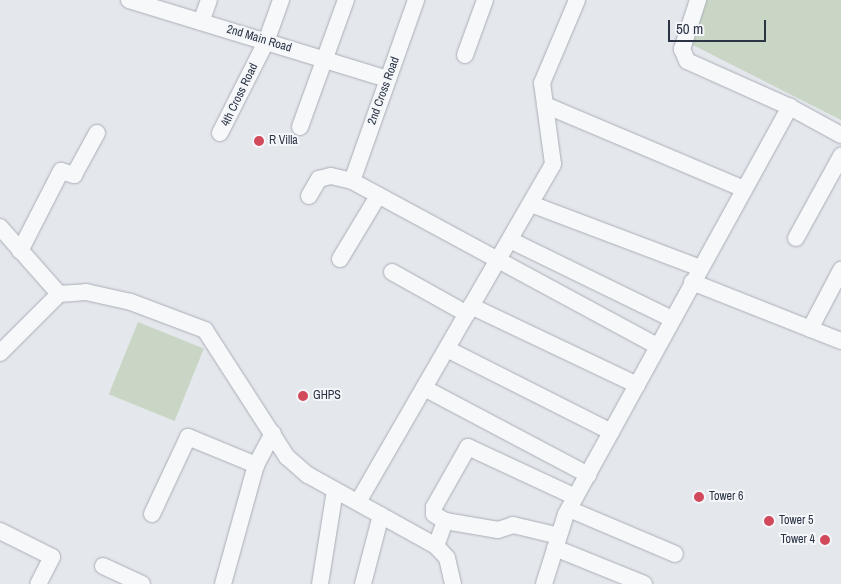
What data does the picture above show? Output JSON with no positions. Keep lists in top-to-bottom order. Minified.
{"streets":{"street":["2nd Main Road","2nd Cross Road","4th Cross Road"]},"crossings":[["2nd Main Road","2nd Cross Road"],["2nd Main Road","4th Cross Road"]],"places":["R Villa","GHPS","Tower 6","Tower 5","Tower 4"],"scale_bar":"50 m"}
